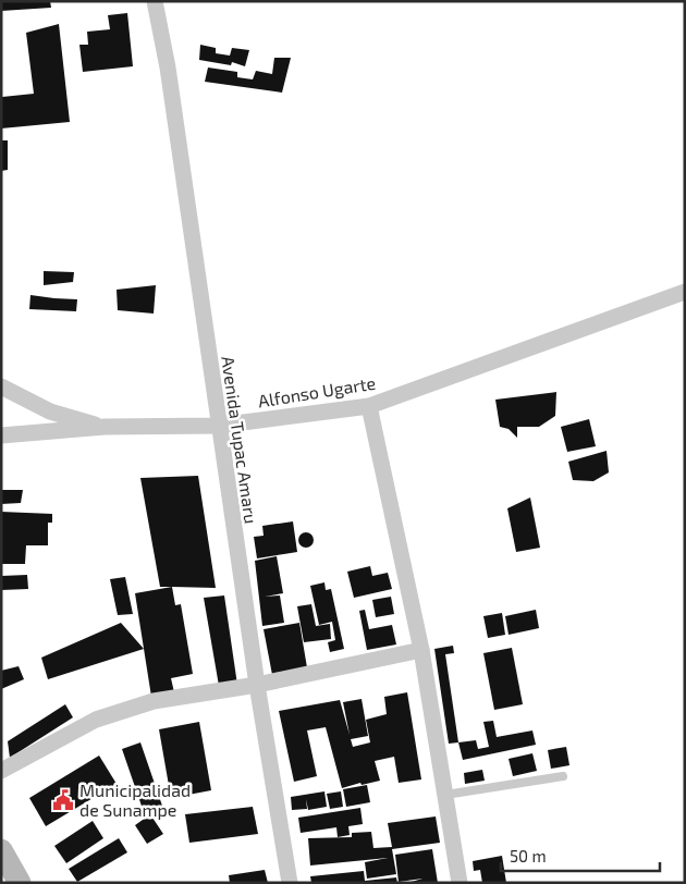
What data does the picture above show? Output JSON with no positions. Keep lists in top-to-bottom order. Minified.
{"streets":{"street":["Alfonso Ugarte","Avenida Tupac Amaru"]},"crossings":[["Alfonso Ugarte","Avenida Tupac Amaru"]],"places":{"public building":["Municipalidad de Sunampe"]},"scale_bar":"50 m"}
